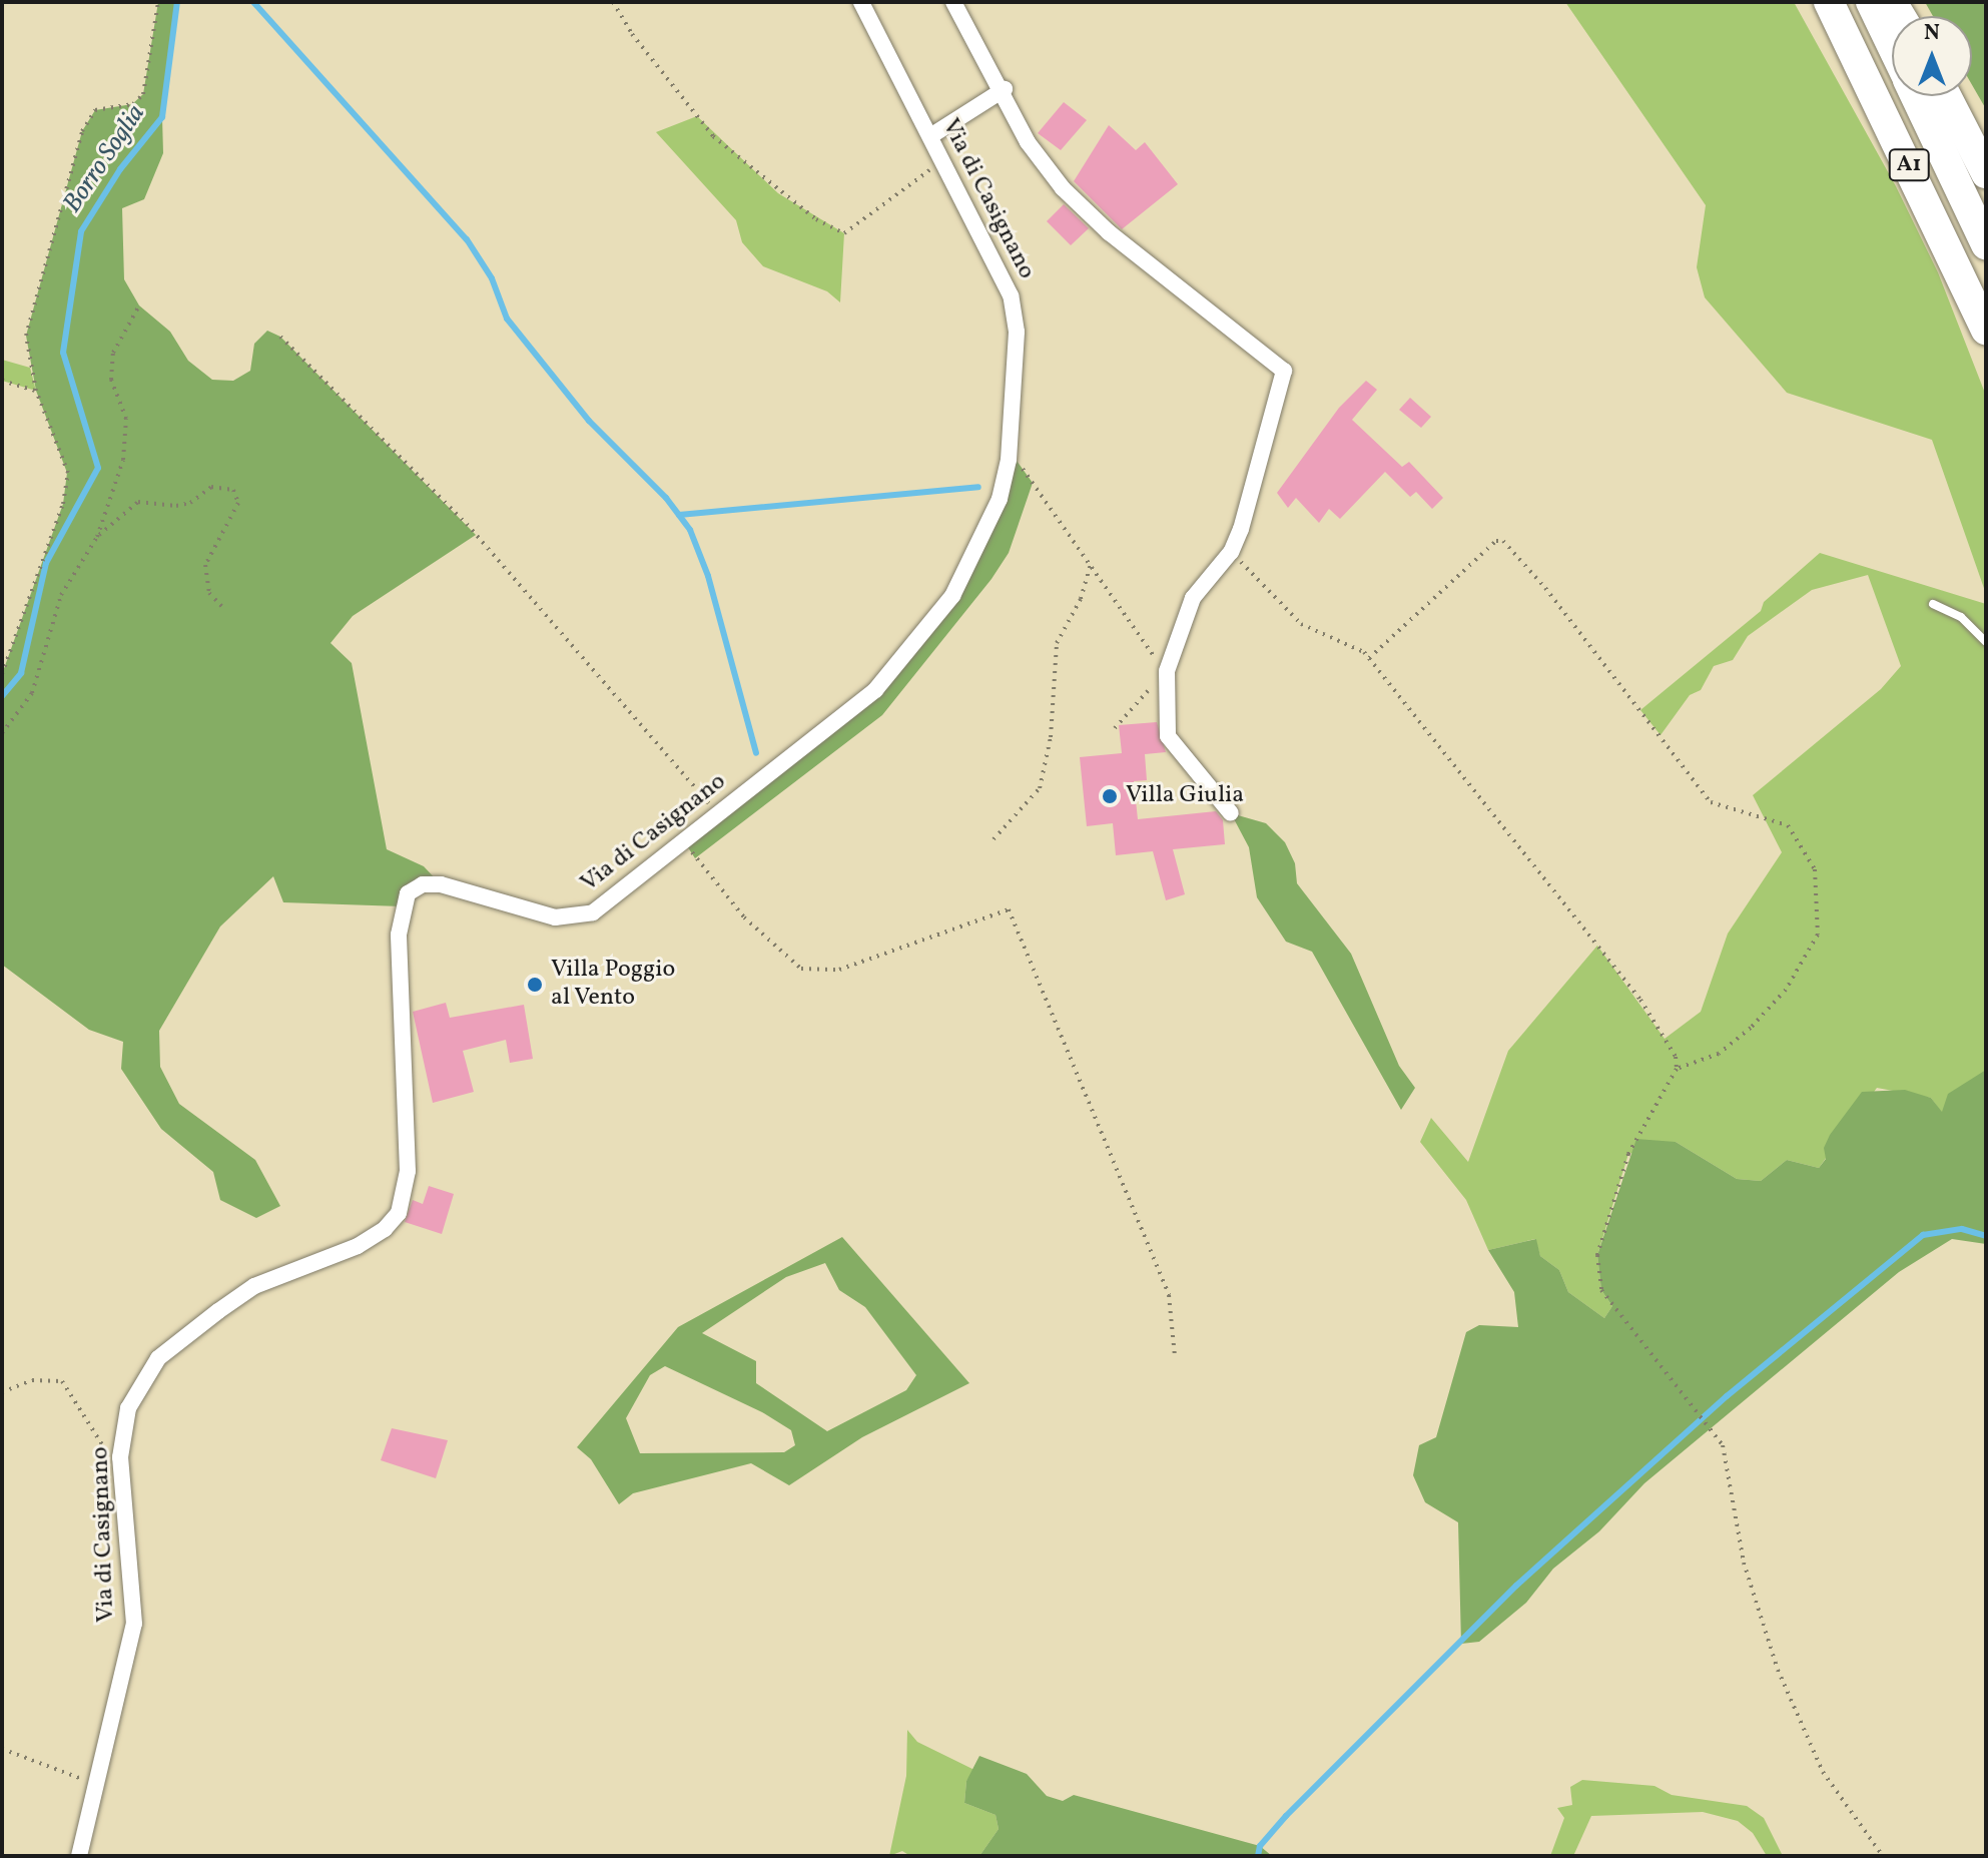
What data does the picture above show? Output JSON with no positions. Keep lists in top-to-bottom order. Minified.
{"streets":{"highway":["A1"],"street":["Via di Casignano"]},"water":["Borro Soglia"],"places":["Villa Giulia","Villa Poggio al Vento"],"north":"top"}
